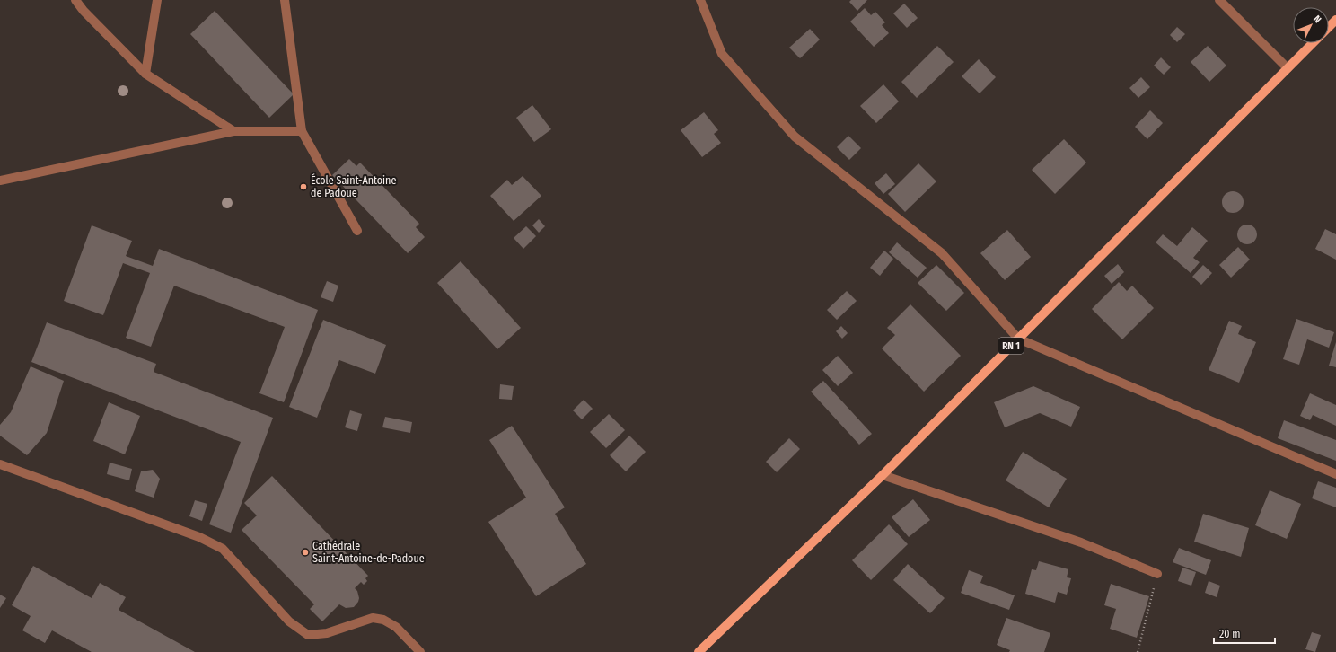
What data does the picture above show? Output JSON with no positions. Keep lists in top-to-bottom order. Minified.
{"streets":{"main road":["RN 1"]},"places":["École Saint-Antoine de Padoue","Cathédrale Saint-Antoine-de-Padoue"],"scale_bar":"20 m","north":"top right"}
